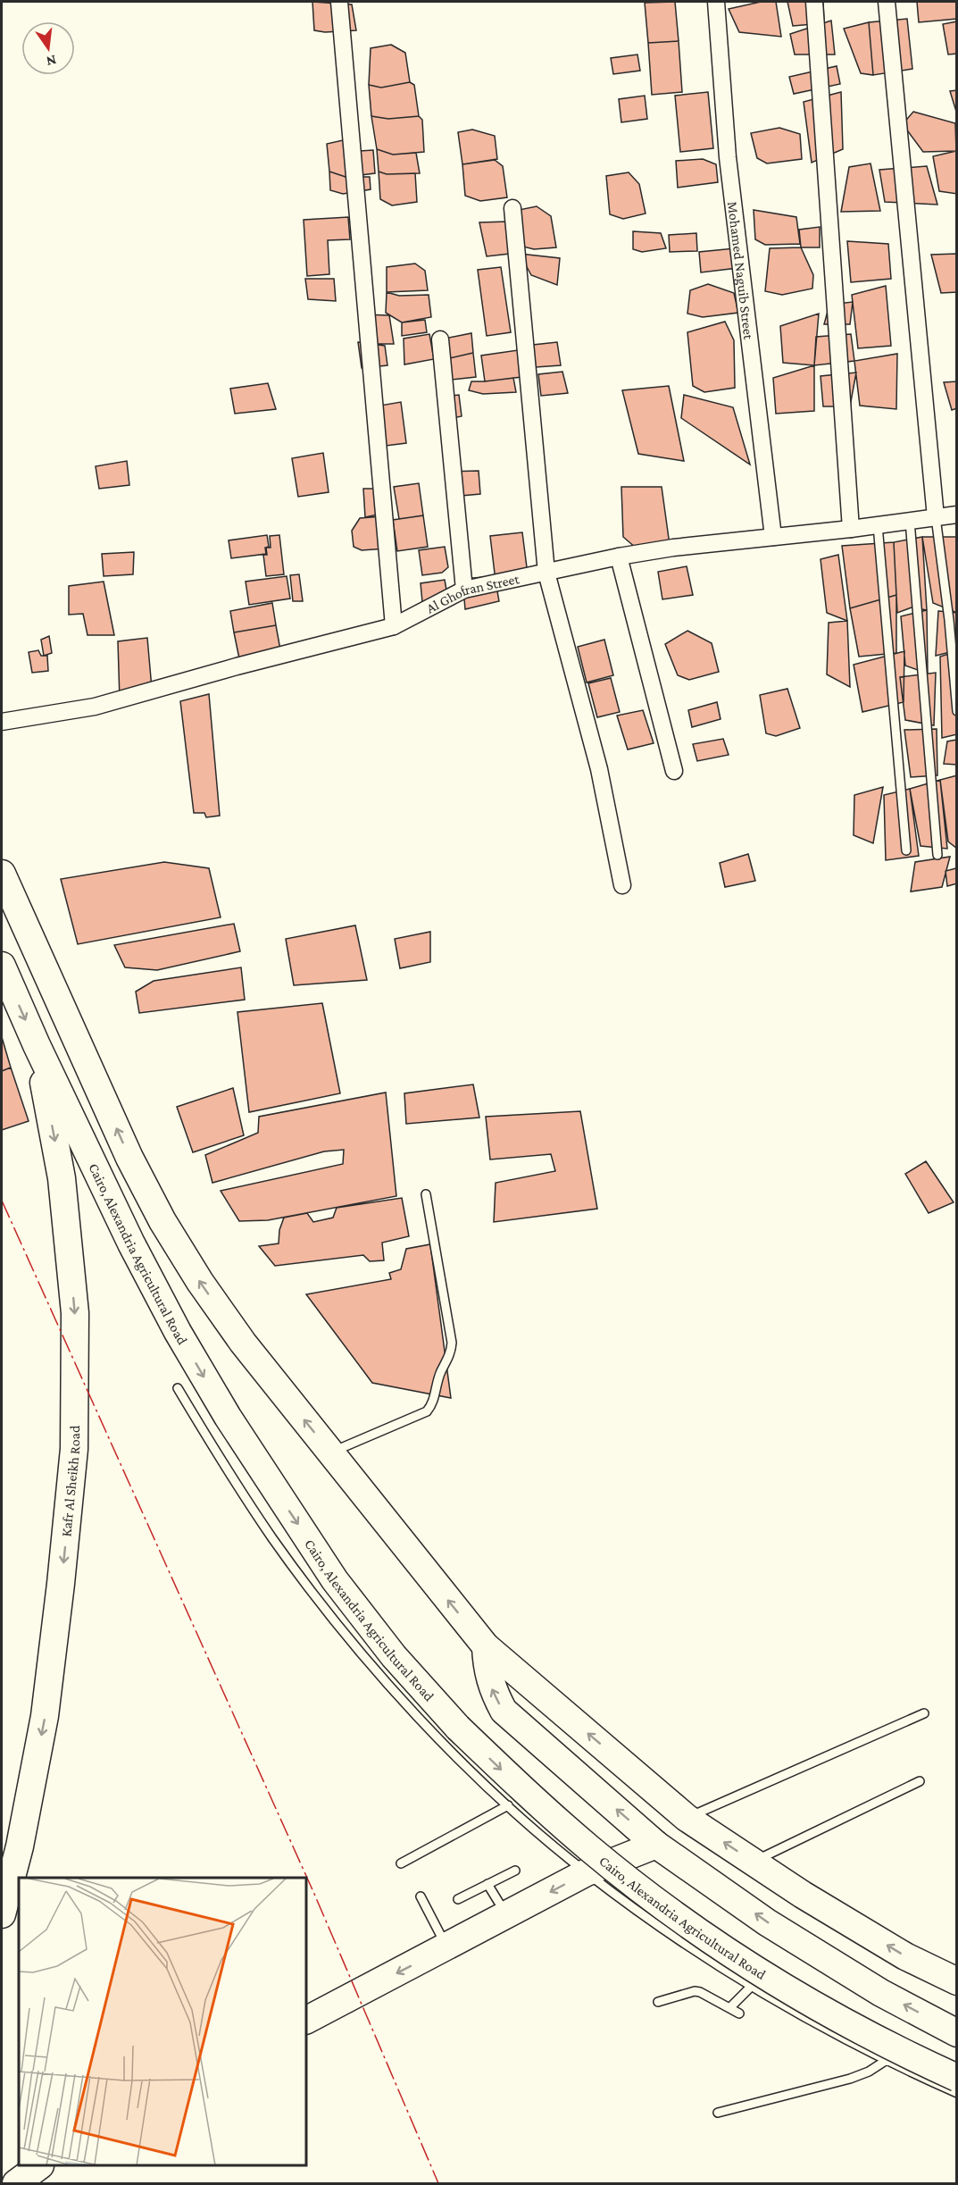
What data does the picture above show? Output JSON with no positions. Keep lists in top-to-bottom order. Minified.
{"streets":{"highway":["Cairo, Alexandria Agricultural Road","Kafr Al Sheikh Road"],"street":["Mohamed Naguib Street","Al Ghofran Street"]},"crossings":[["Mohamed Naguib Street","Al Ghofran Street"],["Cairo, Alexandria Agricultural Road","Kafr Al Sheikh Road"]],"one_way":["Kafr Al Sheikh Road"],"north":"bottom"}
